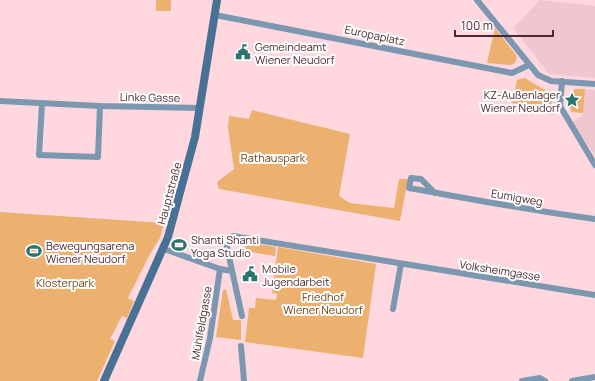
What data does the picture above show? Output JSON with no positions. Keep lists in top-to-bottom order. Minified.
{"streets":{"street":["Europaplatz","Linke Gasse","Hauptstraße","Eumigweg","Volksheimgasse","Mühlfeldgasse"]},"crossings":[["Europaplatz","Hauptstraße"],["Linke Gasse","Hauptstraße"]],"parks":["Rathauspark","Klosterpark","Friedhof Wiener Neudorf"],"places":{"public building":["Gemeindeamt Wiener Neudorf","Mobile Jugendarbeit"],"place":["KZ-Außenlager Wiener Neudorf"],"sports":["Shanti Shanti Yoga Studio","Bewegungsarena Wiener Neudorf"]},"scale_bar":"100 m"}
